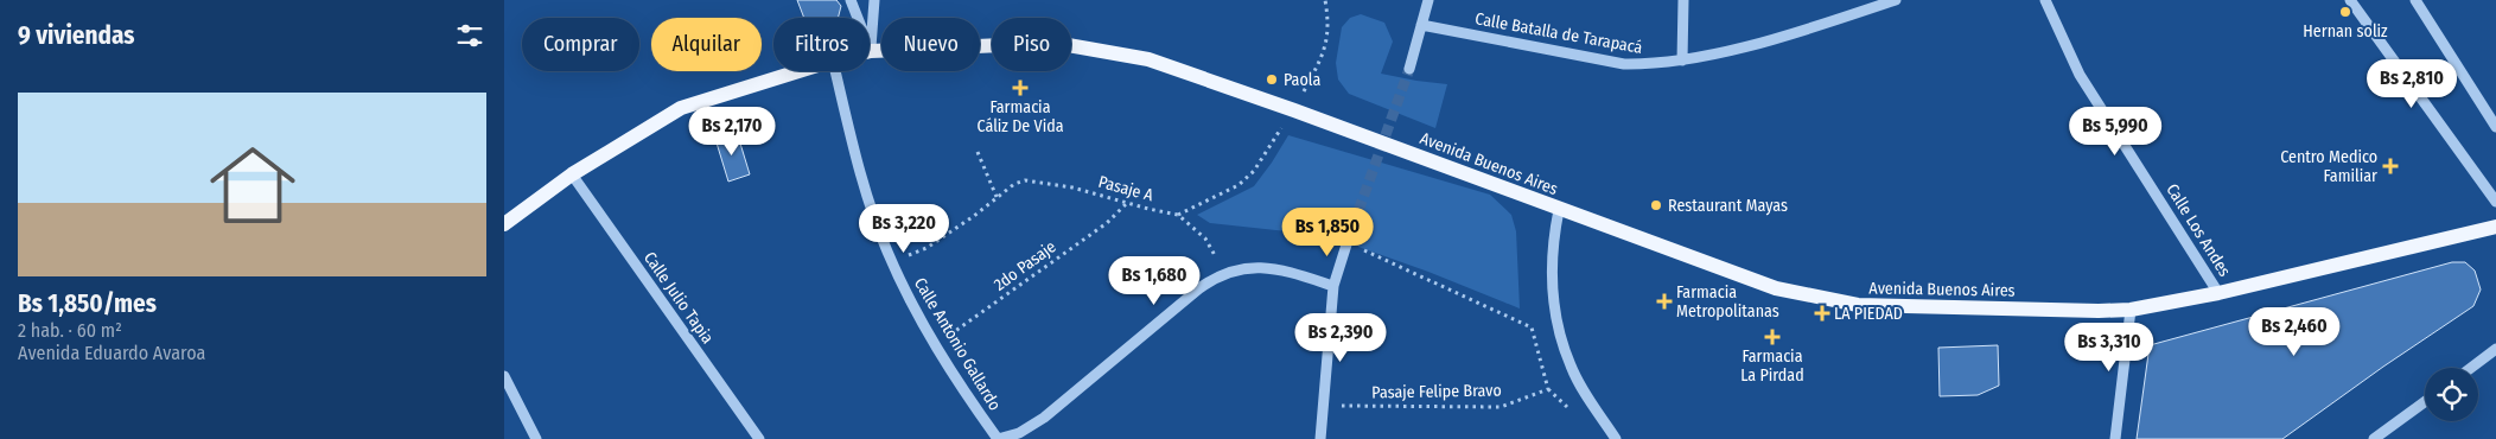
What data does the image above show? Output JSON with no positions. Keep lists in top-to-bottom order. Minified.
{"streets":{"main road":["Avenida Buenos Aires"],"street":["Calle Batalla de Tarapacá","Calle Los Andes","Calle Julio Tapia","Calle Antonio Gallardo"],"path":["Pasaje A","2do Pasaje","Pasaje Felipe Bravo"]},"crossings":[["Avenida Buenos Aires","Calle Los Andes"],["Avenida Buenos Aires","Calle Julio Tapia"],["Pasaje A","2do Pasaje"],["Pasaje A","Calle Antonio Gallardo"],["2do Pasaje","Calle Antonio Gallardo"]],"places":{"other":["Hernan soliz","Paola","Restaurant Mayas"],"health":["Farmacia Cáliz De Vida","Centro Medico Familiar","Farmacia Metropolitanas","LA PIEDAD","Farmacia La Pirdad"]},"page":{"heading":"9 viviendas","chip":["Comprar","Alquilar","Filtros","Nuevo","Piso"],"price":["Bs 2,810","Bs 2,170","Bs 5,990","Bs 3,220","Bs 1,850","Bs 1,680","Bs 2,460","Bs 2,390","Bs 3,310"],"list":[{"name":"Bs 1,850/mes","note":"2 hab. · 60 m² · Avenida Eduardo Avaroa"}]}}
